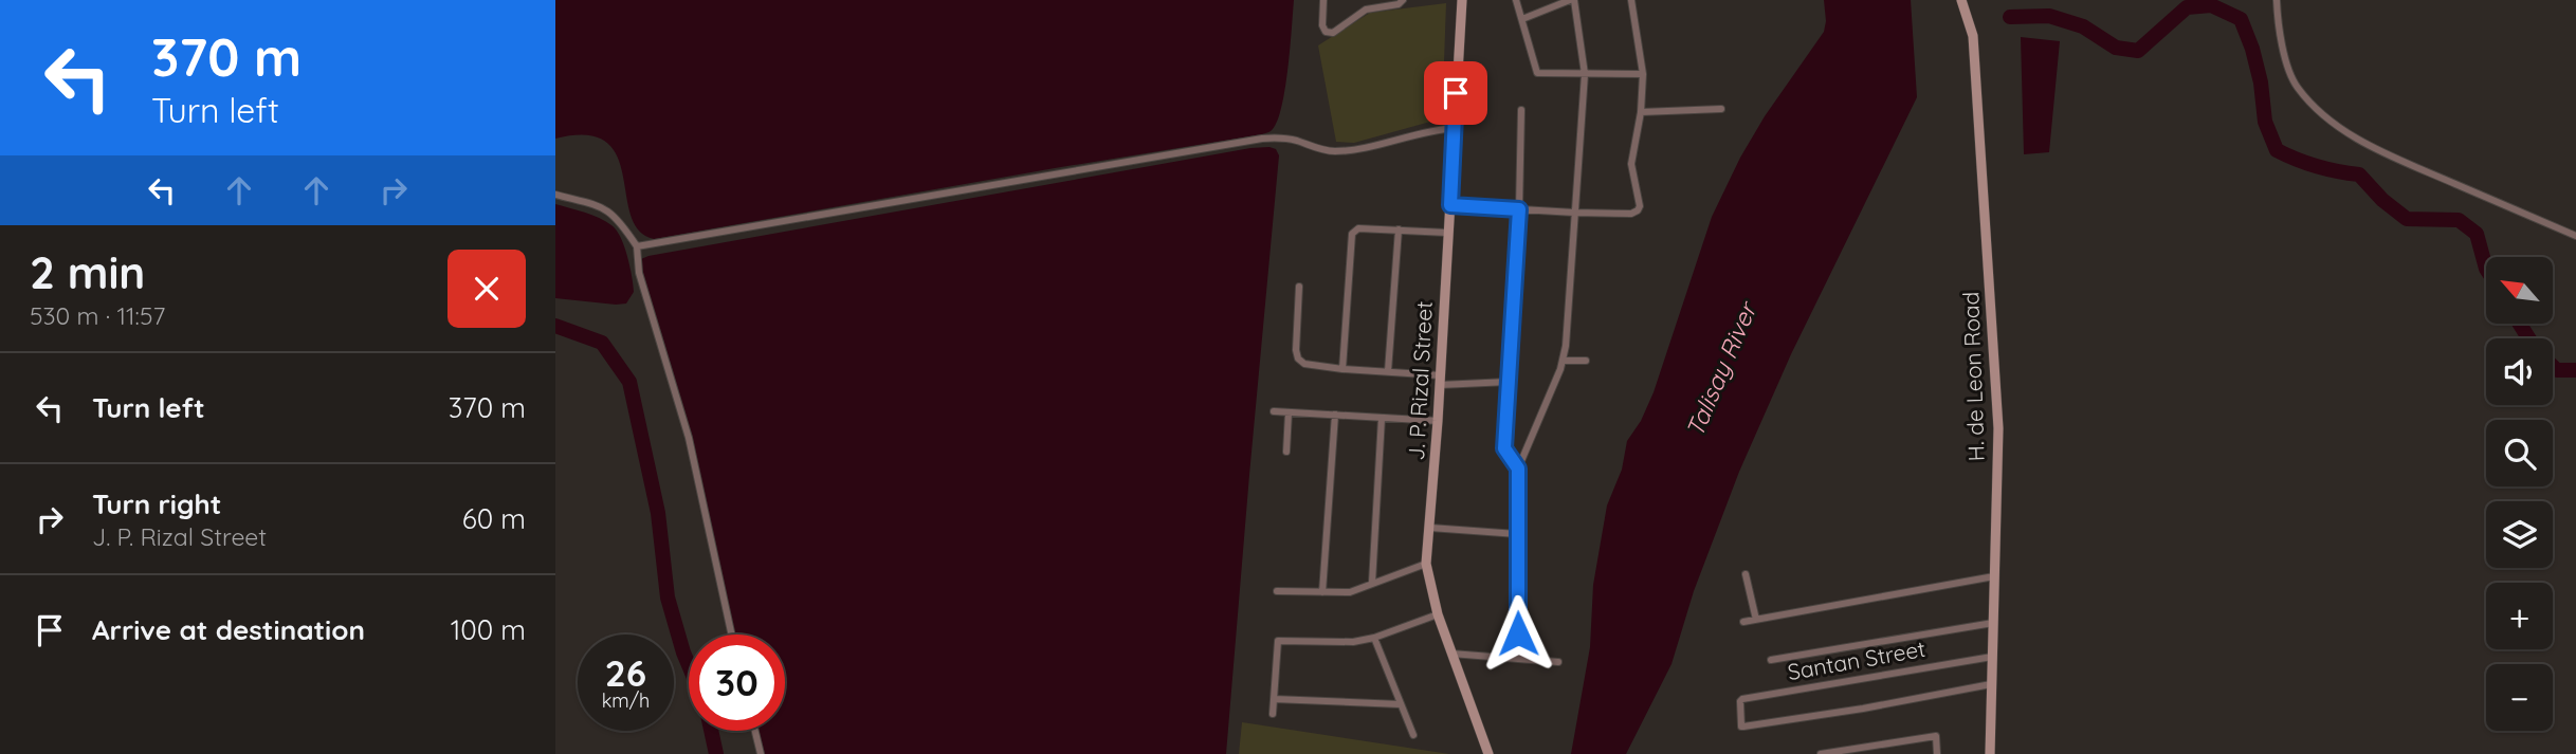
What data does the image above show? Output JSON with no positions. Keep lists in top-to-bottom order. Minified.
{"streets":{"street":["H. de Leon Road","J. P. Rizal Street","Santan Street"]},"crossings":[["H. de Leon Road","Santan Street"]],"water":["Talisay River"],"north":"top left","page":{"turn":["370 m","Turn left"],"heading":["2 min","530 m · 11:57"],"map_buttons":["+","−"],"list":[{"name":"Turn left","value":"370 m"},{"name":"Turn right","note":"J. P. Rizal Street","value":"60 m"},{"name":"Arrive at destination","value":"100 m"}],"speed":"26 km/h","limit":"30"}}
